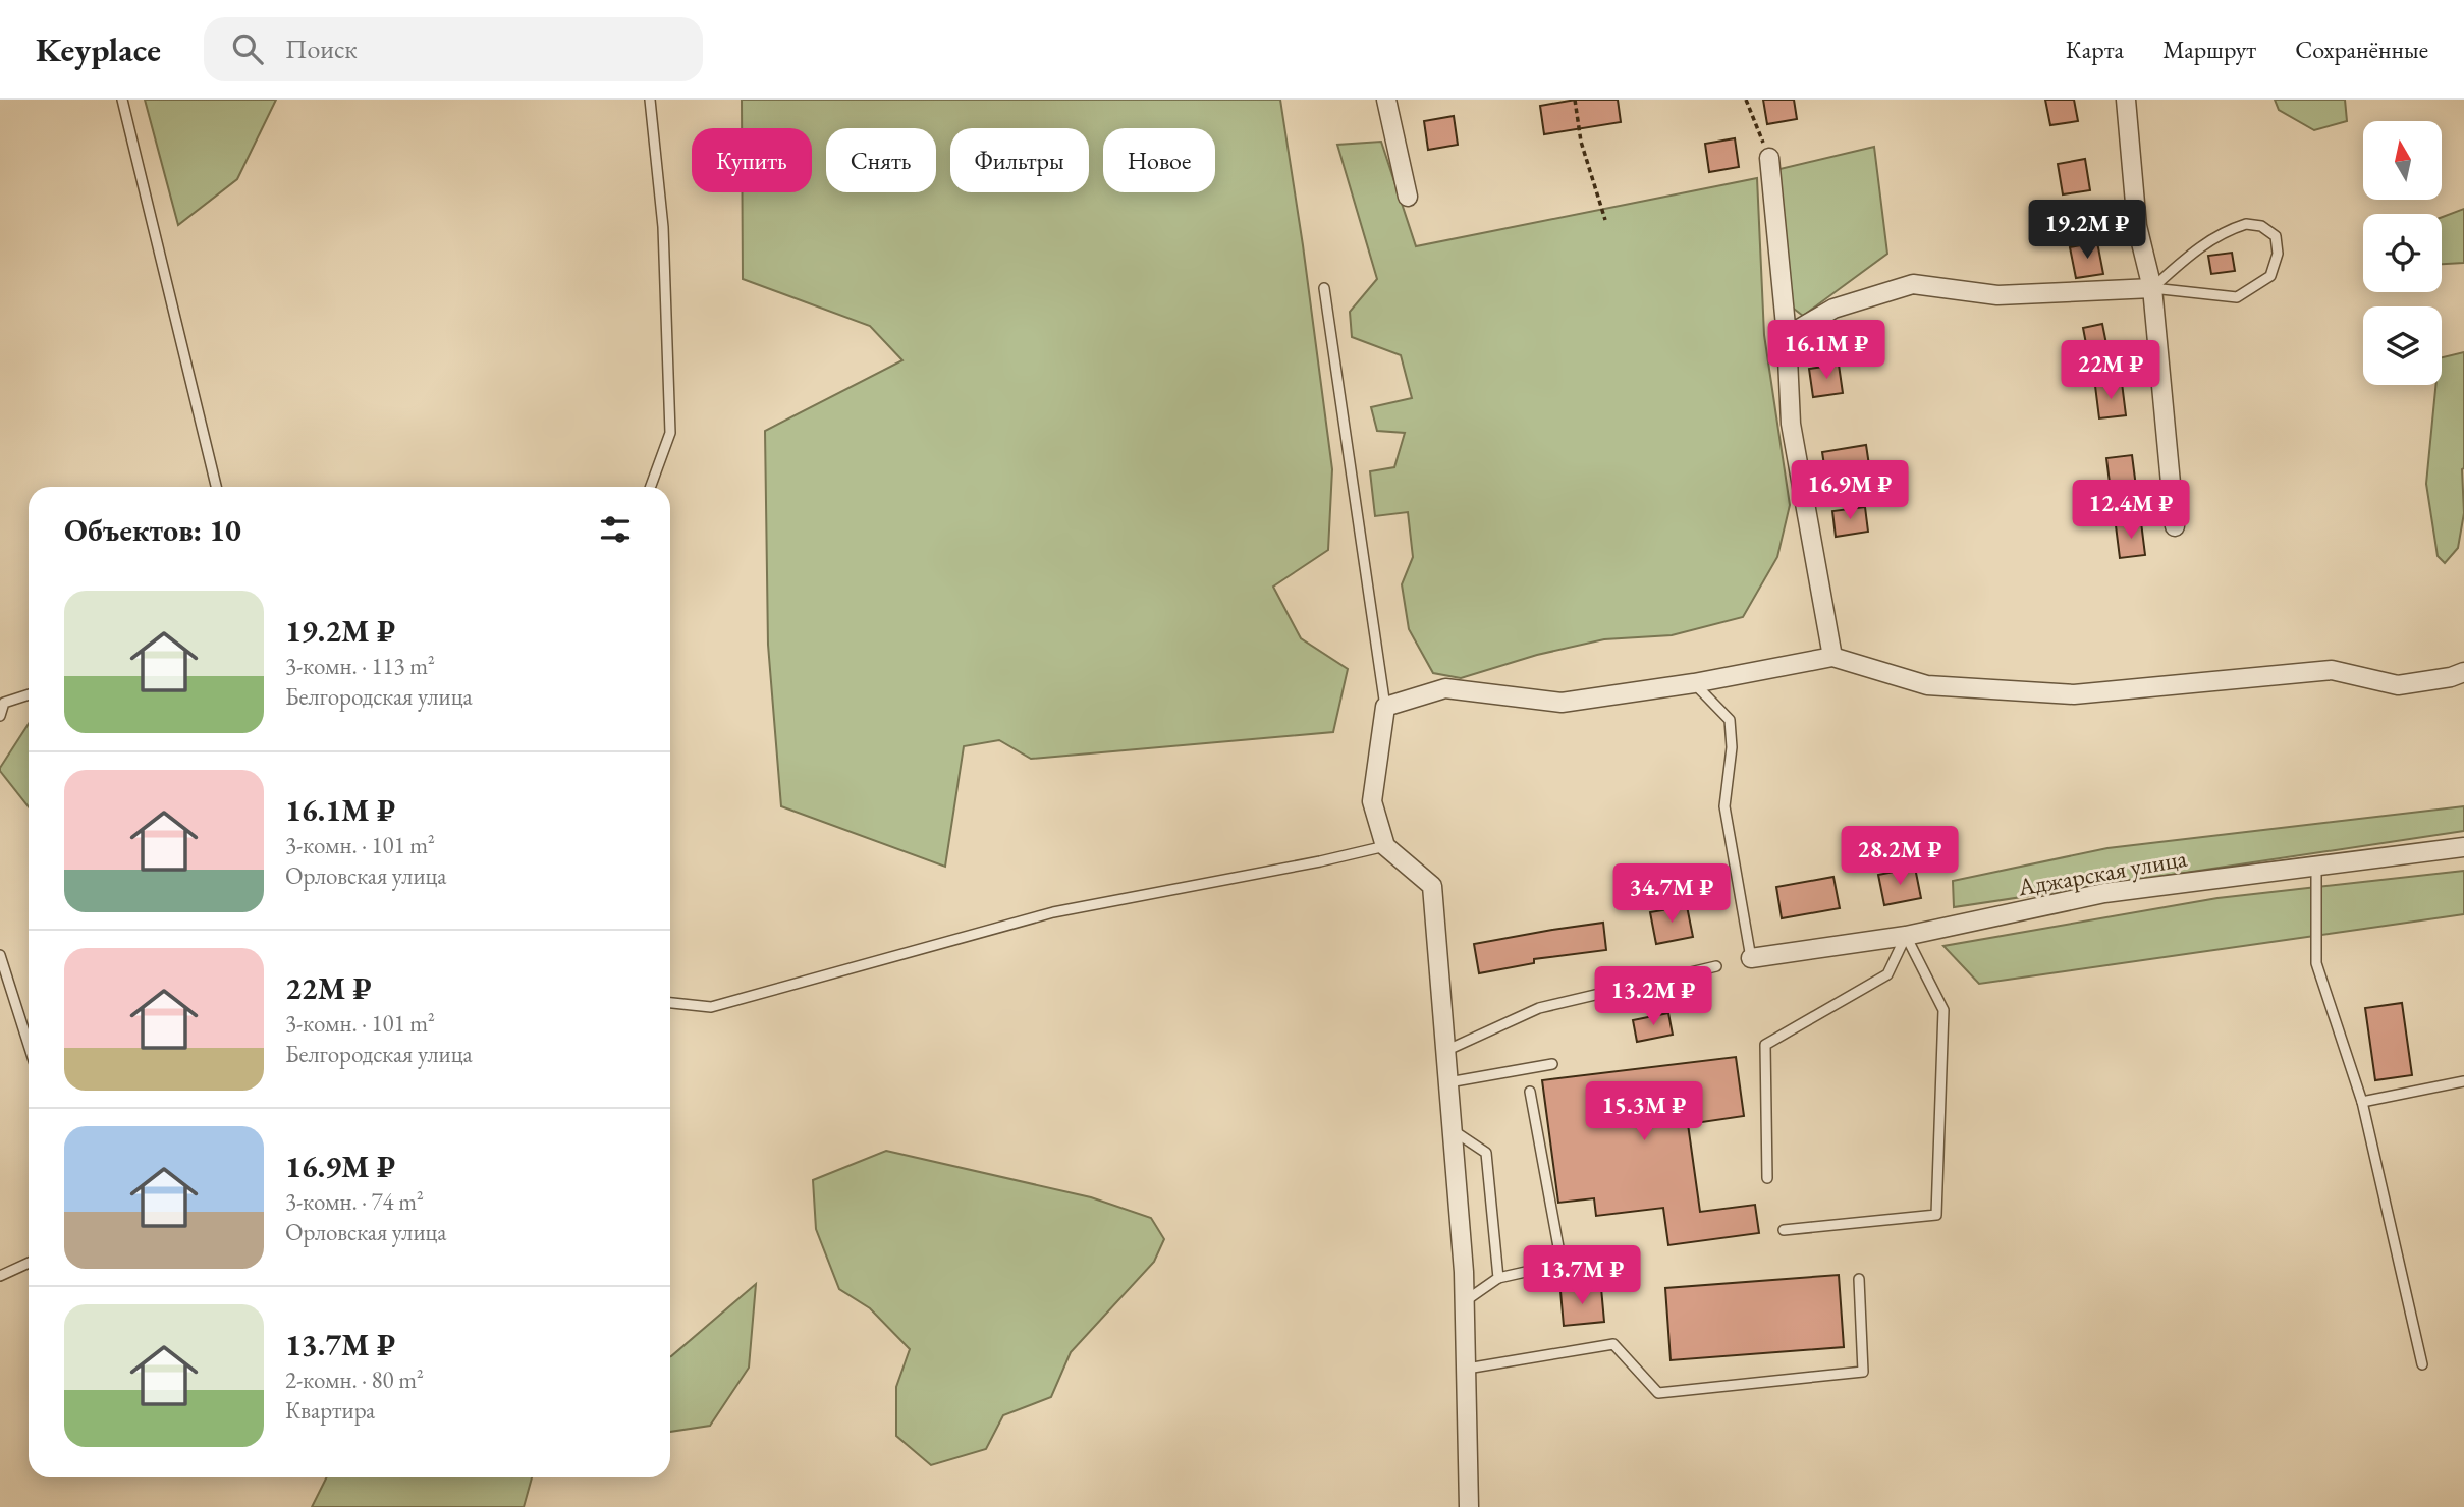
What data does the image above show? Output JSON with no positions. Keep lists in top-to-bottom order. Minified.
{"streets":{"street":["Аджарская улица"]},"north":"top","page":{"header":"Keyplace","search":"Поиск","nav":["Карта","Маршрут","Сохранённые"],"chip":["Купить","Снять","Фильтры","Новое"],"price":["19.2M ₽","16.1M ₽","22M ₽","16.9M ₽","12.4M ₽","28.2M ₽","34.7M ₽","13.2M ₽","15.3M ₽","13.7M ₽"],"heading":"Объектов: 10","list":[{"name":"19.2M ₽","note":"3-комн. · 113 m² · Белгородская улица"},{"name":"16.1M ₽","note":"3-комн. · 101 m² · Орловская улица"},{"name":"22M ₽","note":"3-комн. · 101 m² · Белгородская улица"},{"name":"16.9M ₽","note":"3-комн. · 74 m² · Орловская улица"},{"name":"13.7M ₽","note":"2-комн. · 80 m² · Квартира"}]}}
